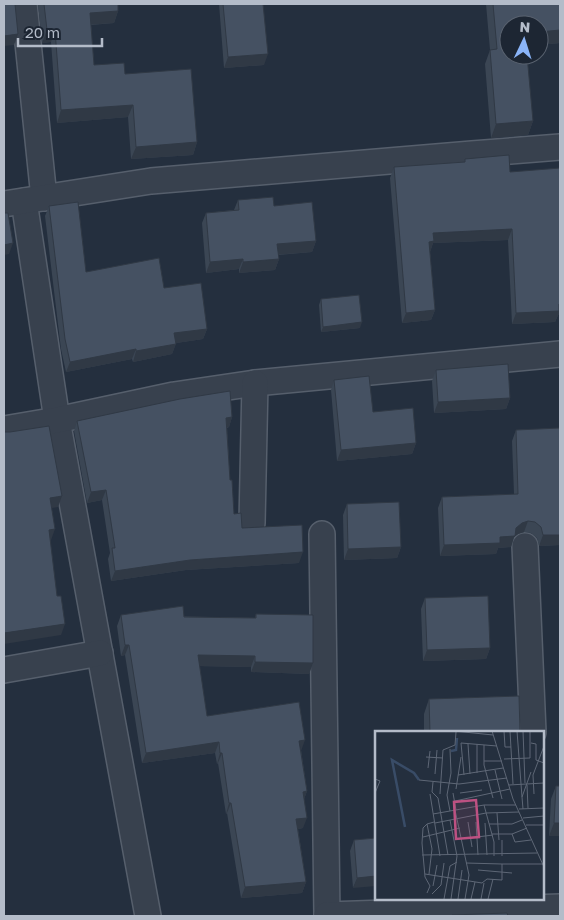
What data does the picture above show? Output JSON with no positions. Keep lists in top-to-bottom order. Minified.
{"scale_bar":"20 m","north":"top"}
